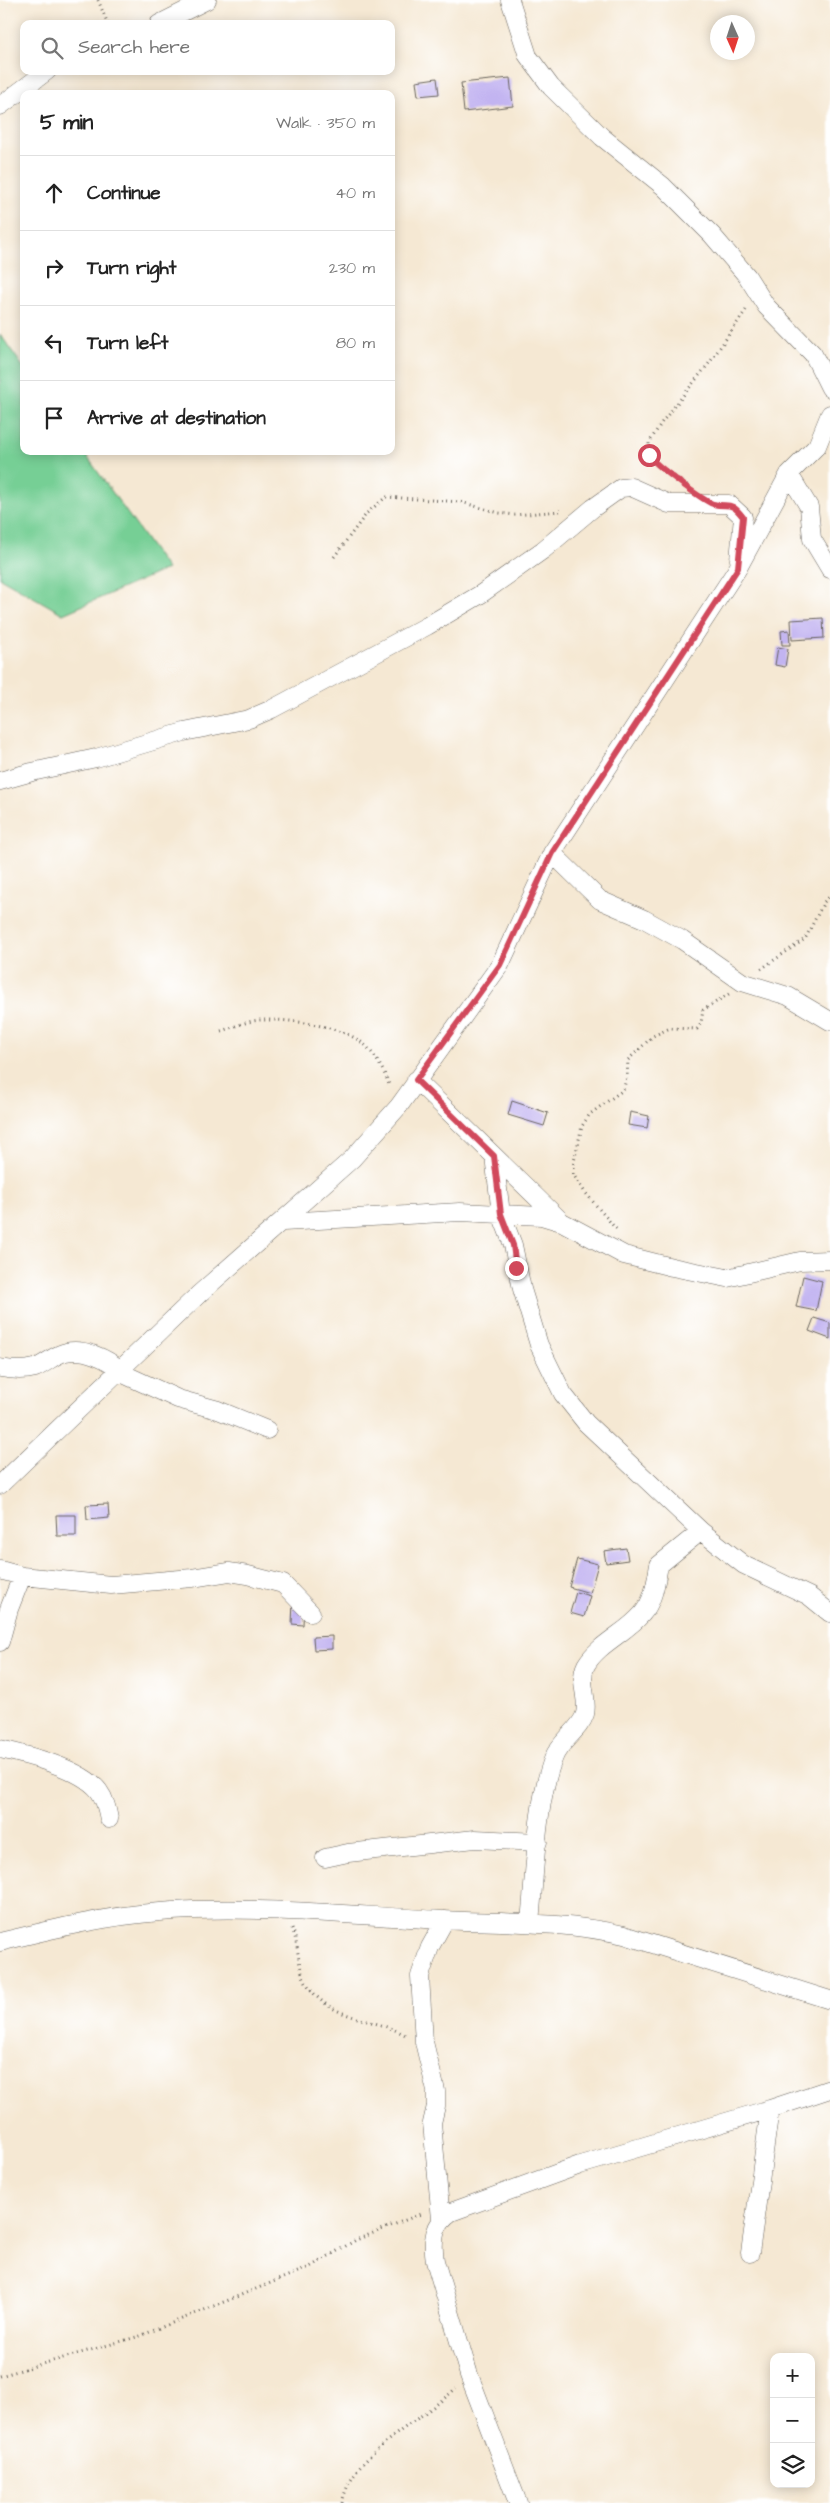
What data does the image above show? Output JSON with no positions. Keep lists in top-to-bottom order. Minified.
{"north":"bottom","page":{"search":"Search here","heading":["5 min","Walk · 350 m"],"list":[["Continue","40 m"],["Turn right","230 m"],["Turn left","80 m"],"Arrive at destination"],"map_buttons":["+","−"]}}
